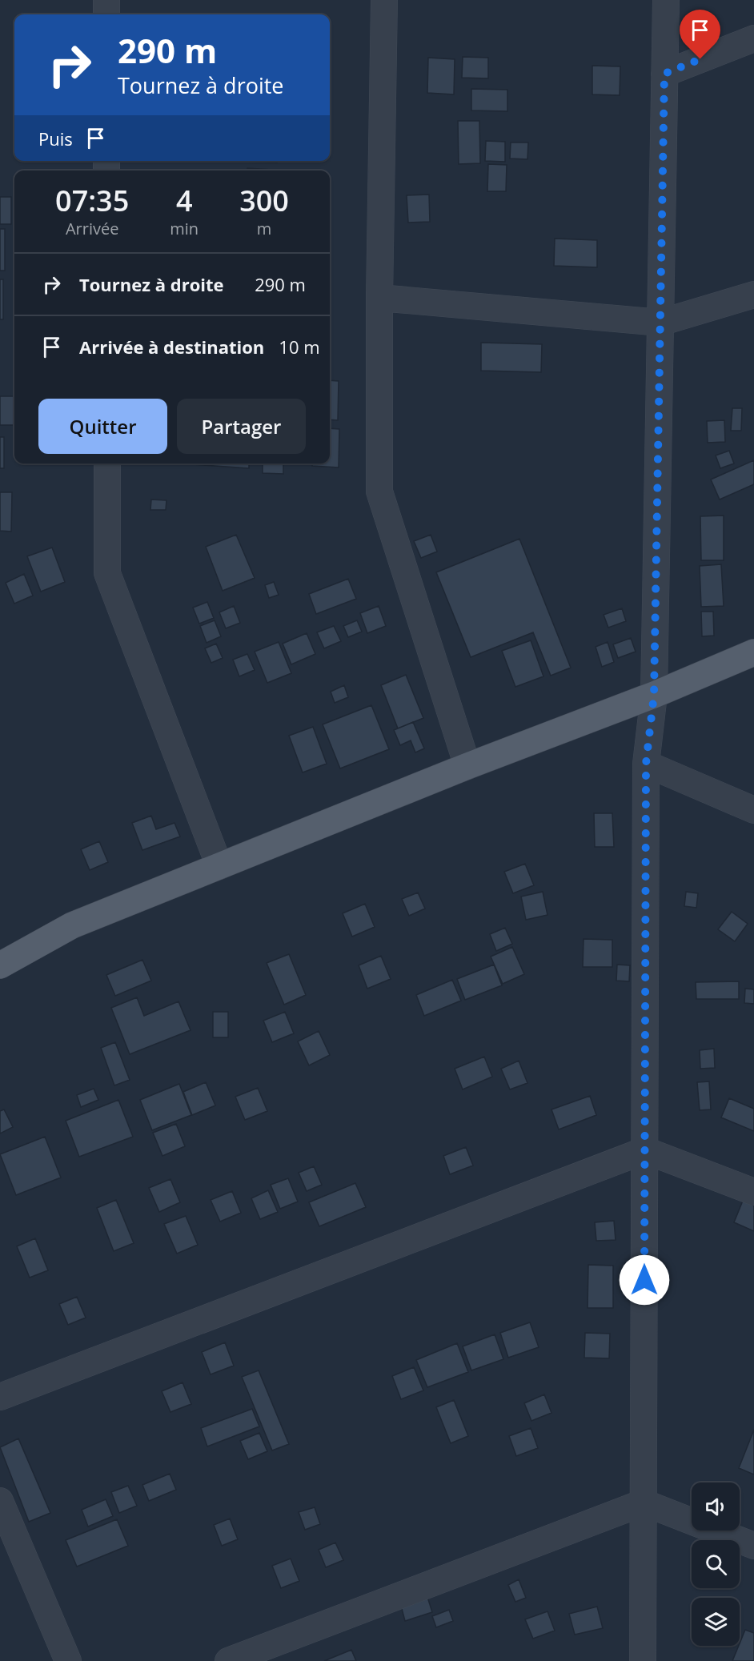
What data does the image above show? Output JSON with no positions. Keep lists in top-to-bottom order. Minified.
{"page":{"turn":["290 m","Tournez à droite"],"then":"Puis","eta":["07:35","Arrivée","4","min","300","m"],"list":[{"name":"Tournez à droite","value":"290 m"},{"name":"Arrivée à destination","value":"10 m"}],"buttons":["Quitter","Partager"]}}
